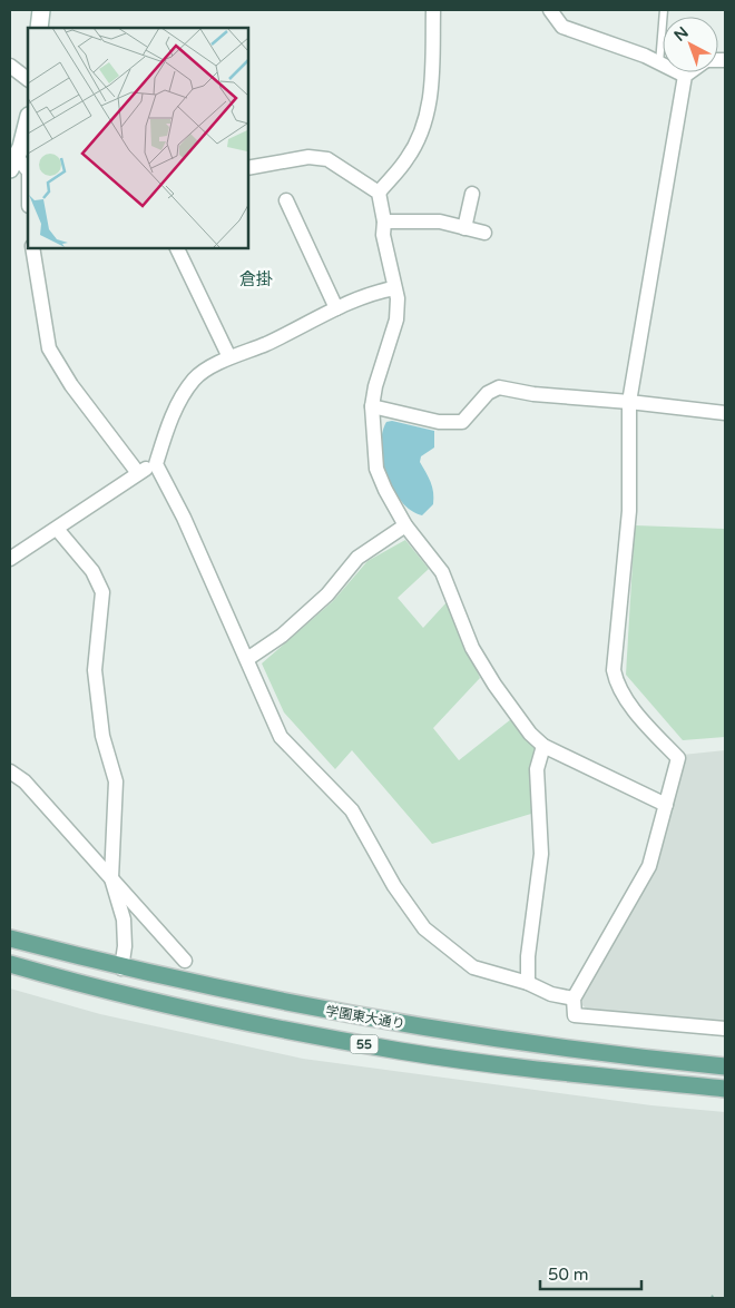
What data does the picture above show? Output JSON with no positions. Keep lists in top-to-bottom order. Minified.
{"streets":{"main road":["学園東大通り","55"]},"districts":["倉掛"],"scale_bar":"50 m","north":"top left"}
